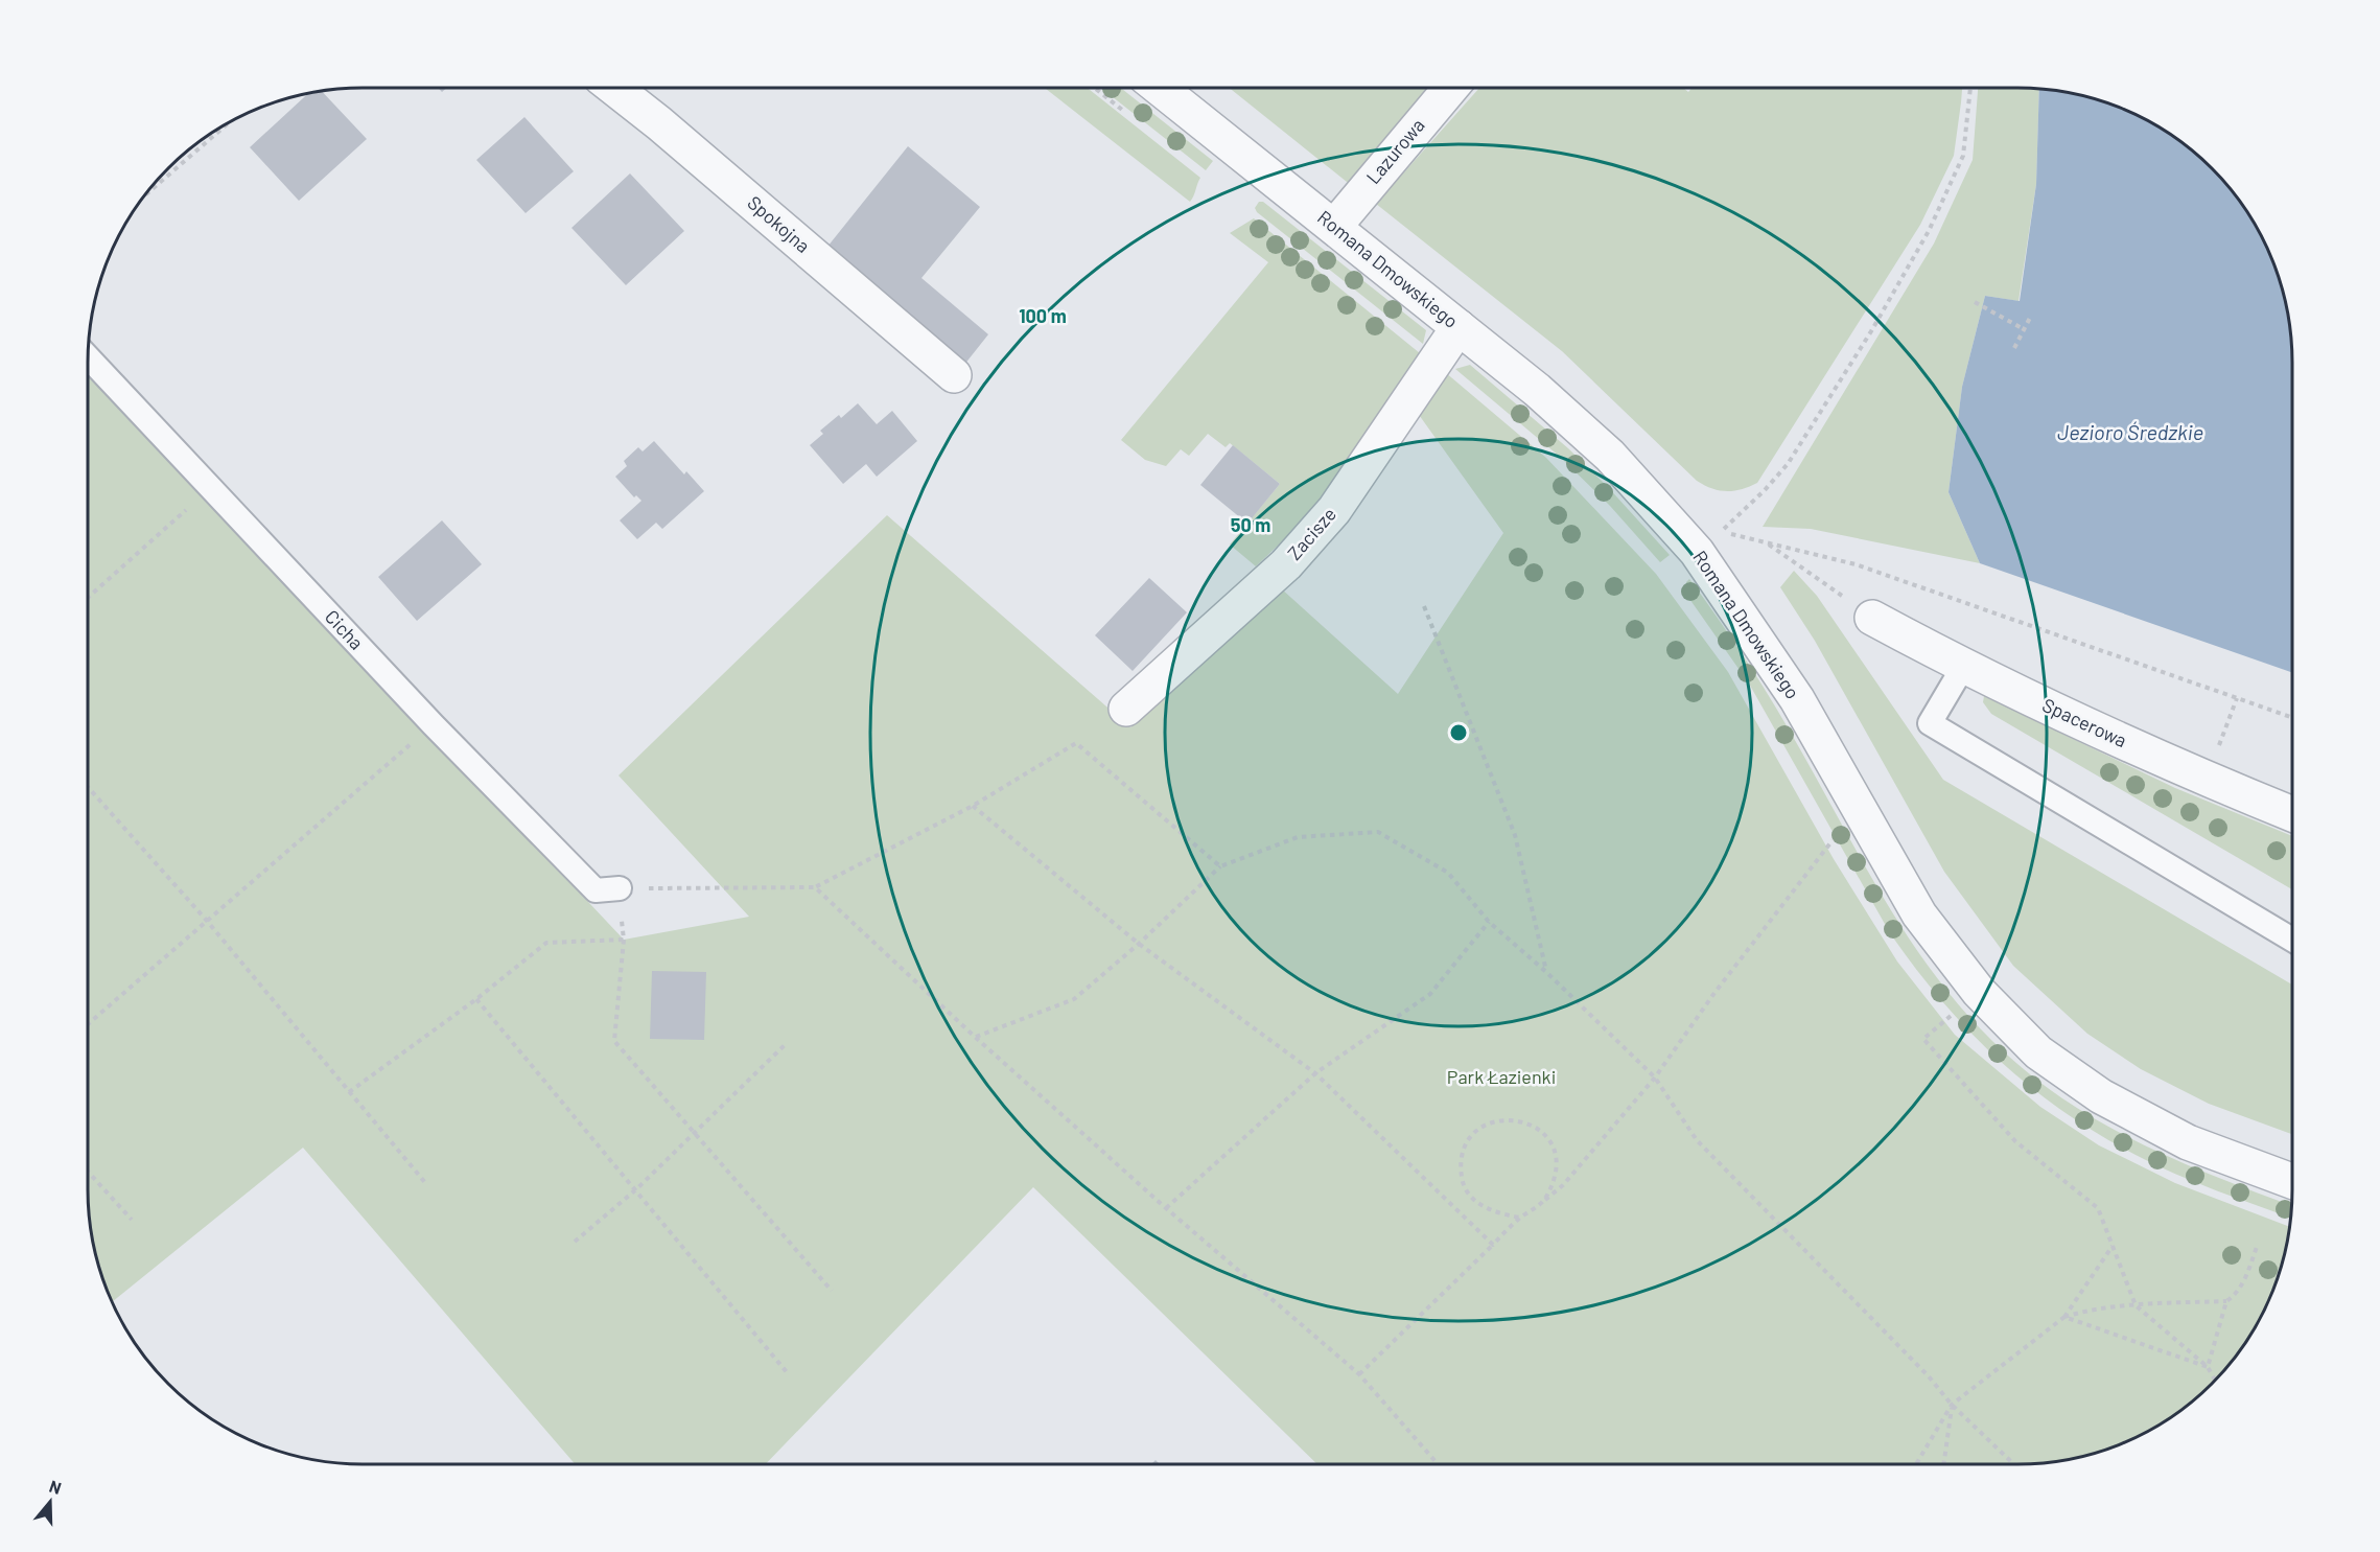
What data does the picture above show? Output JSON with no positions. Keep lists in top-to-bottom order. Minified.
{"streets":{"street":["Lazurowa","Spokojna","Romana Dmowskiego","Zacisze","Spacerowa"],"lane":["Cicha"]},"crossings":[["Lazurowa","Romana Dmowskiego"],["Romana Dmowskiego","Zacisze"]],"water":["Jezioro Średzkie"],"parks":["Park Łazienki"],"north":"top","rings":["100 m","50 m"]}
